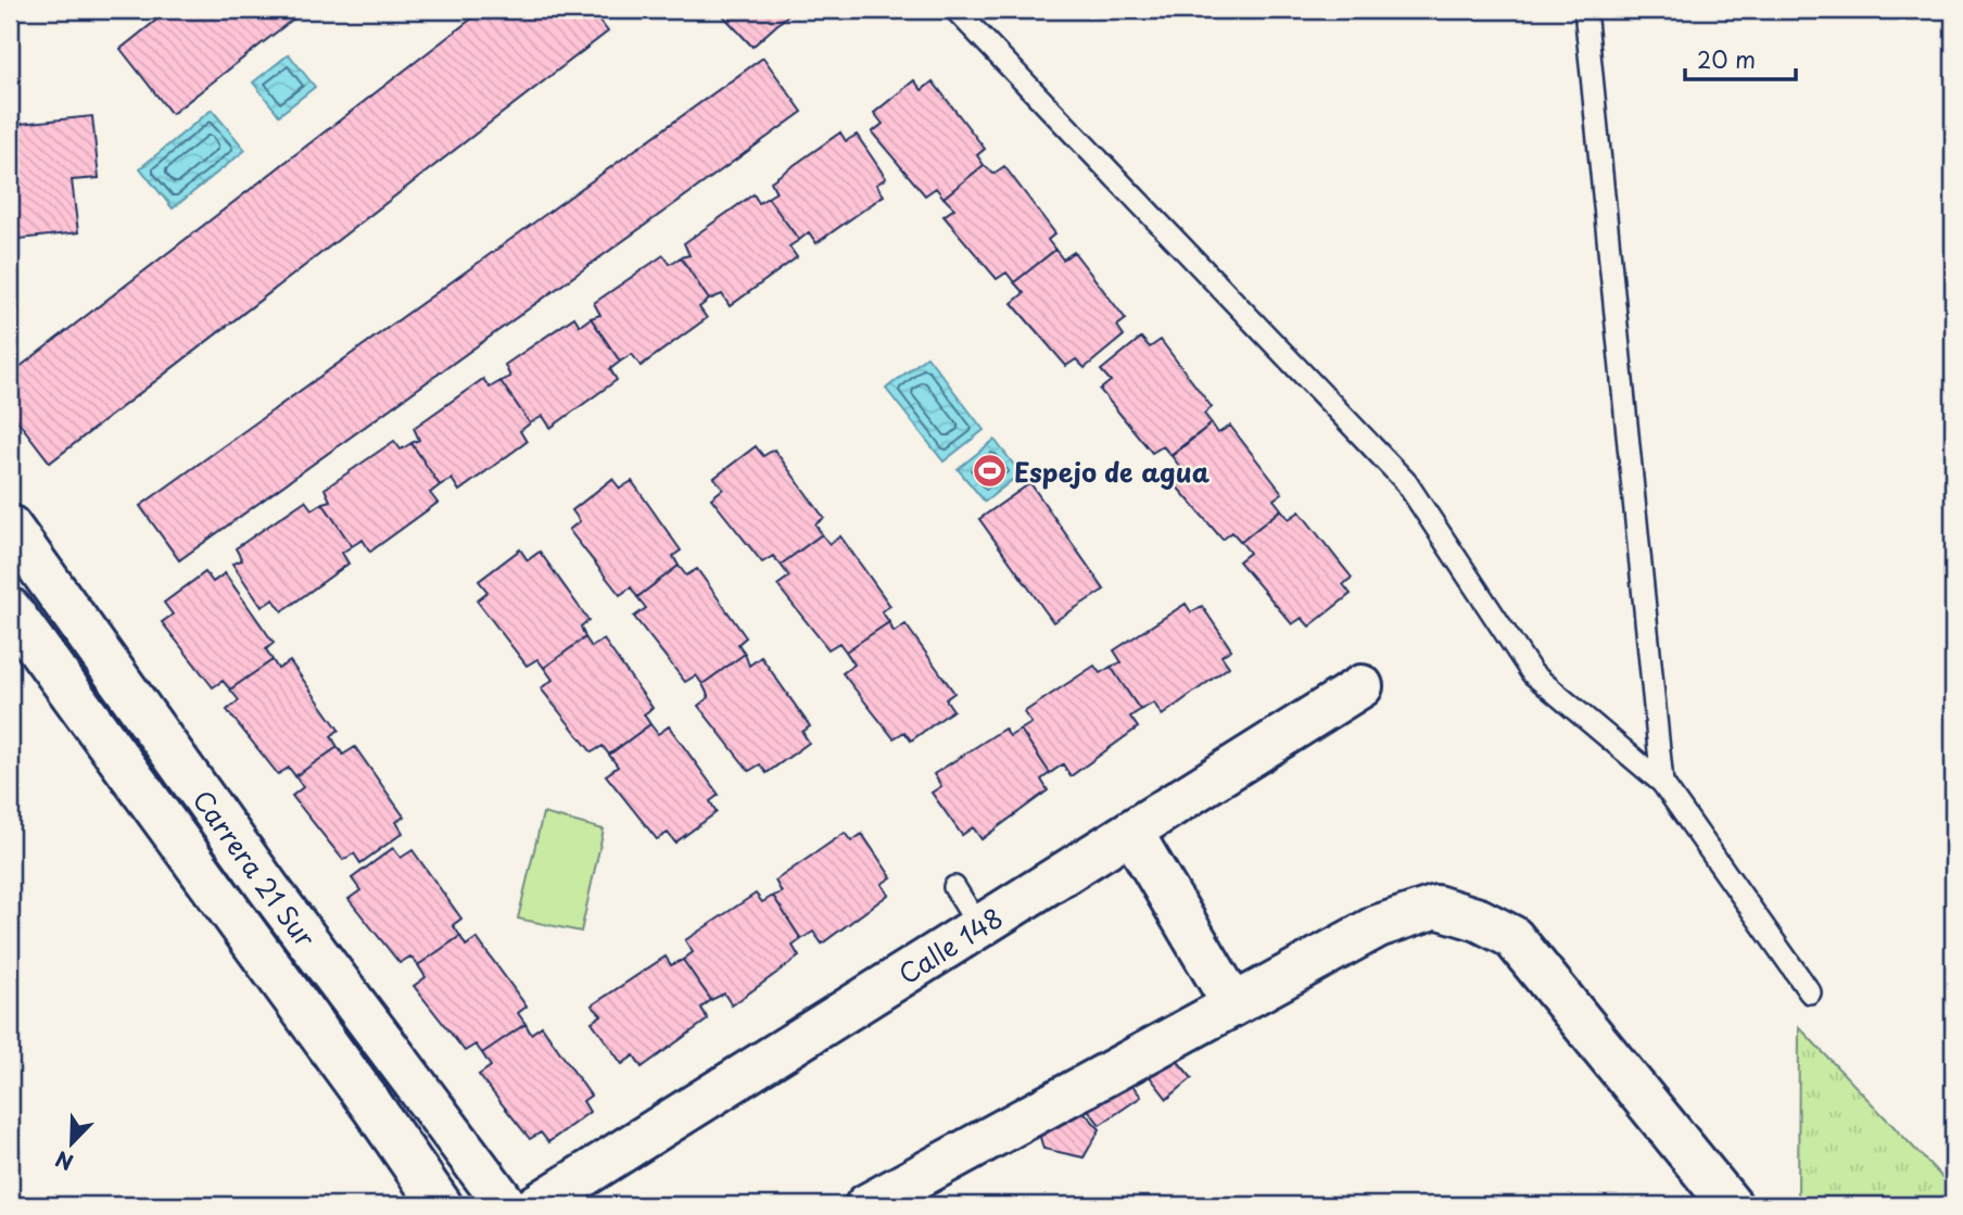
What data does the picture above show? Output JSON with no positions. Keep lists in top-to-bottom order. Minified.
{"streets":{"street":["Carrera 21 Sur","Calle 148"]},"places":{"sports":["Espejo de agua"]},"scale_bar":"20 m","north":"bottom left"}
